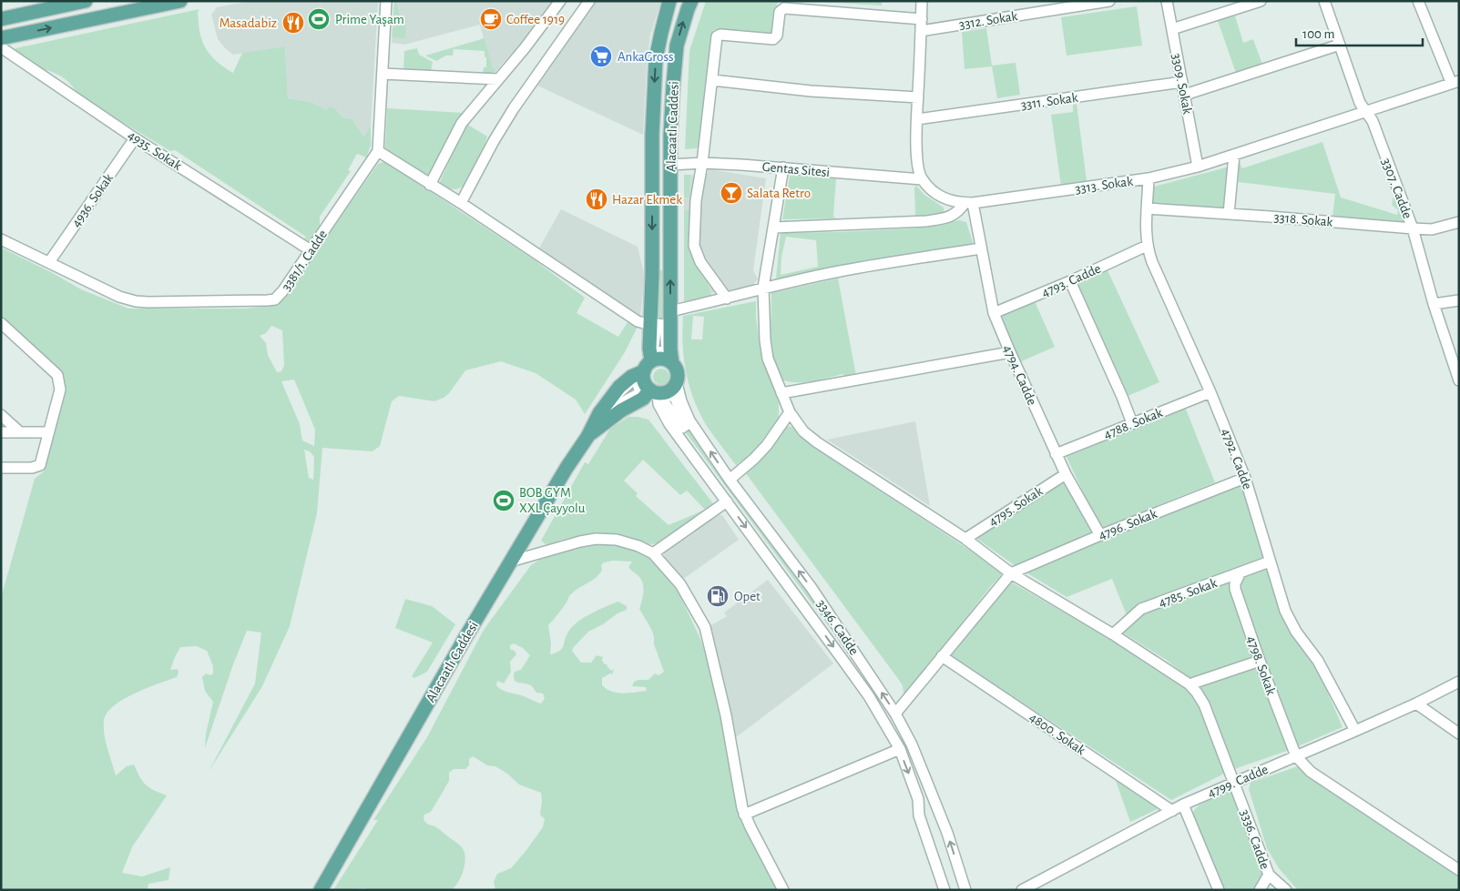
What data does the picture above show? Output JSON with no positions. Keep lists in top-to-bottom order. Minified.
{"streets":{"main road":["Alacaatlı Caddesi"],"street":["3312. Sokak","3309. Sokak","3311. Sokak","4935. Sokak","Gentas Sitesi","3313. Sokak","3307. Cadde","4936. Sokak","3318. Sokak","3381/1. Cadde","4793. Cadde","4794. Cadde","4788. Sokak","4792. Cadde","4795. Sokak","4796. Sokak","4785. Sokak","3346. Cadde","4798. Sokak","4800. Sokak","4799. Cadde","3336. Cadde"]},"crossings":[["3309. Sokak","3311. Sokak"],["3309. Sokak","3313. Sokak"],["Alacaatlı Caddesi","Gentas Sitesi"],["Alacaatlı Caddesi","3346. Cadde"],["4935. Sokak","4936. Sokak"],["4935. Sokak","3381/1. Cadde"],["Gentas Sitesi","3313. Sokak"],["3313. Sokak","3307. Cadde"],["3313. Sokak","4794. Cadde"],["3313. Sokak","4792. Cadde"],["3307. Cadde","3318. Sokak"],["4936. Sokak","3381/1. Cadde"],["3318. Sokak","4792. Cadde"],["4793. Cadde","4794. Cadde"],["4793. Cadde","4792. Cadde"],["4794. Cadde","4788. Sokak"],["4794. Cadde","4795. Sokak"],["4794. Cadde","4796. Sokak"],["4788. Sokak","4792. Cadde"],["4792. Cadde","4796. Sokak"],["4792. Cadde","4785. Sokak"],["4792. Cadde","4799. Cadde"],["4785. Sokak","4798. Sokak"],["4798. Sokak","4799. Cadde"],["4800. Sokak","4799. Cadde"],["4799. Cadde","3336. Cadde"]],"places":{"sports":["Prime Yaşam","BOB GYM XXL Çayyolu"],"cafe":["Coffee 1919"],"restaurant":["Masadabiz","Hazar Ekmek"],"supermarket":["AnkaGross"],"bar":["Salata Retro"],"fuel station":["Opet"]},"scale_bar":"100 m"}
